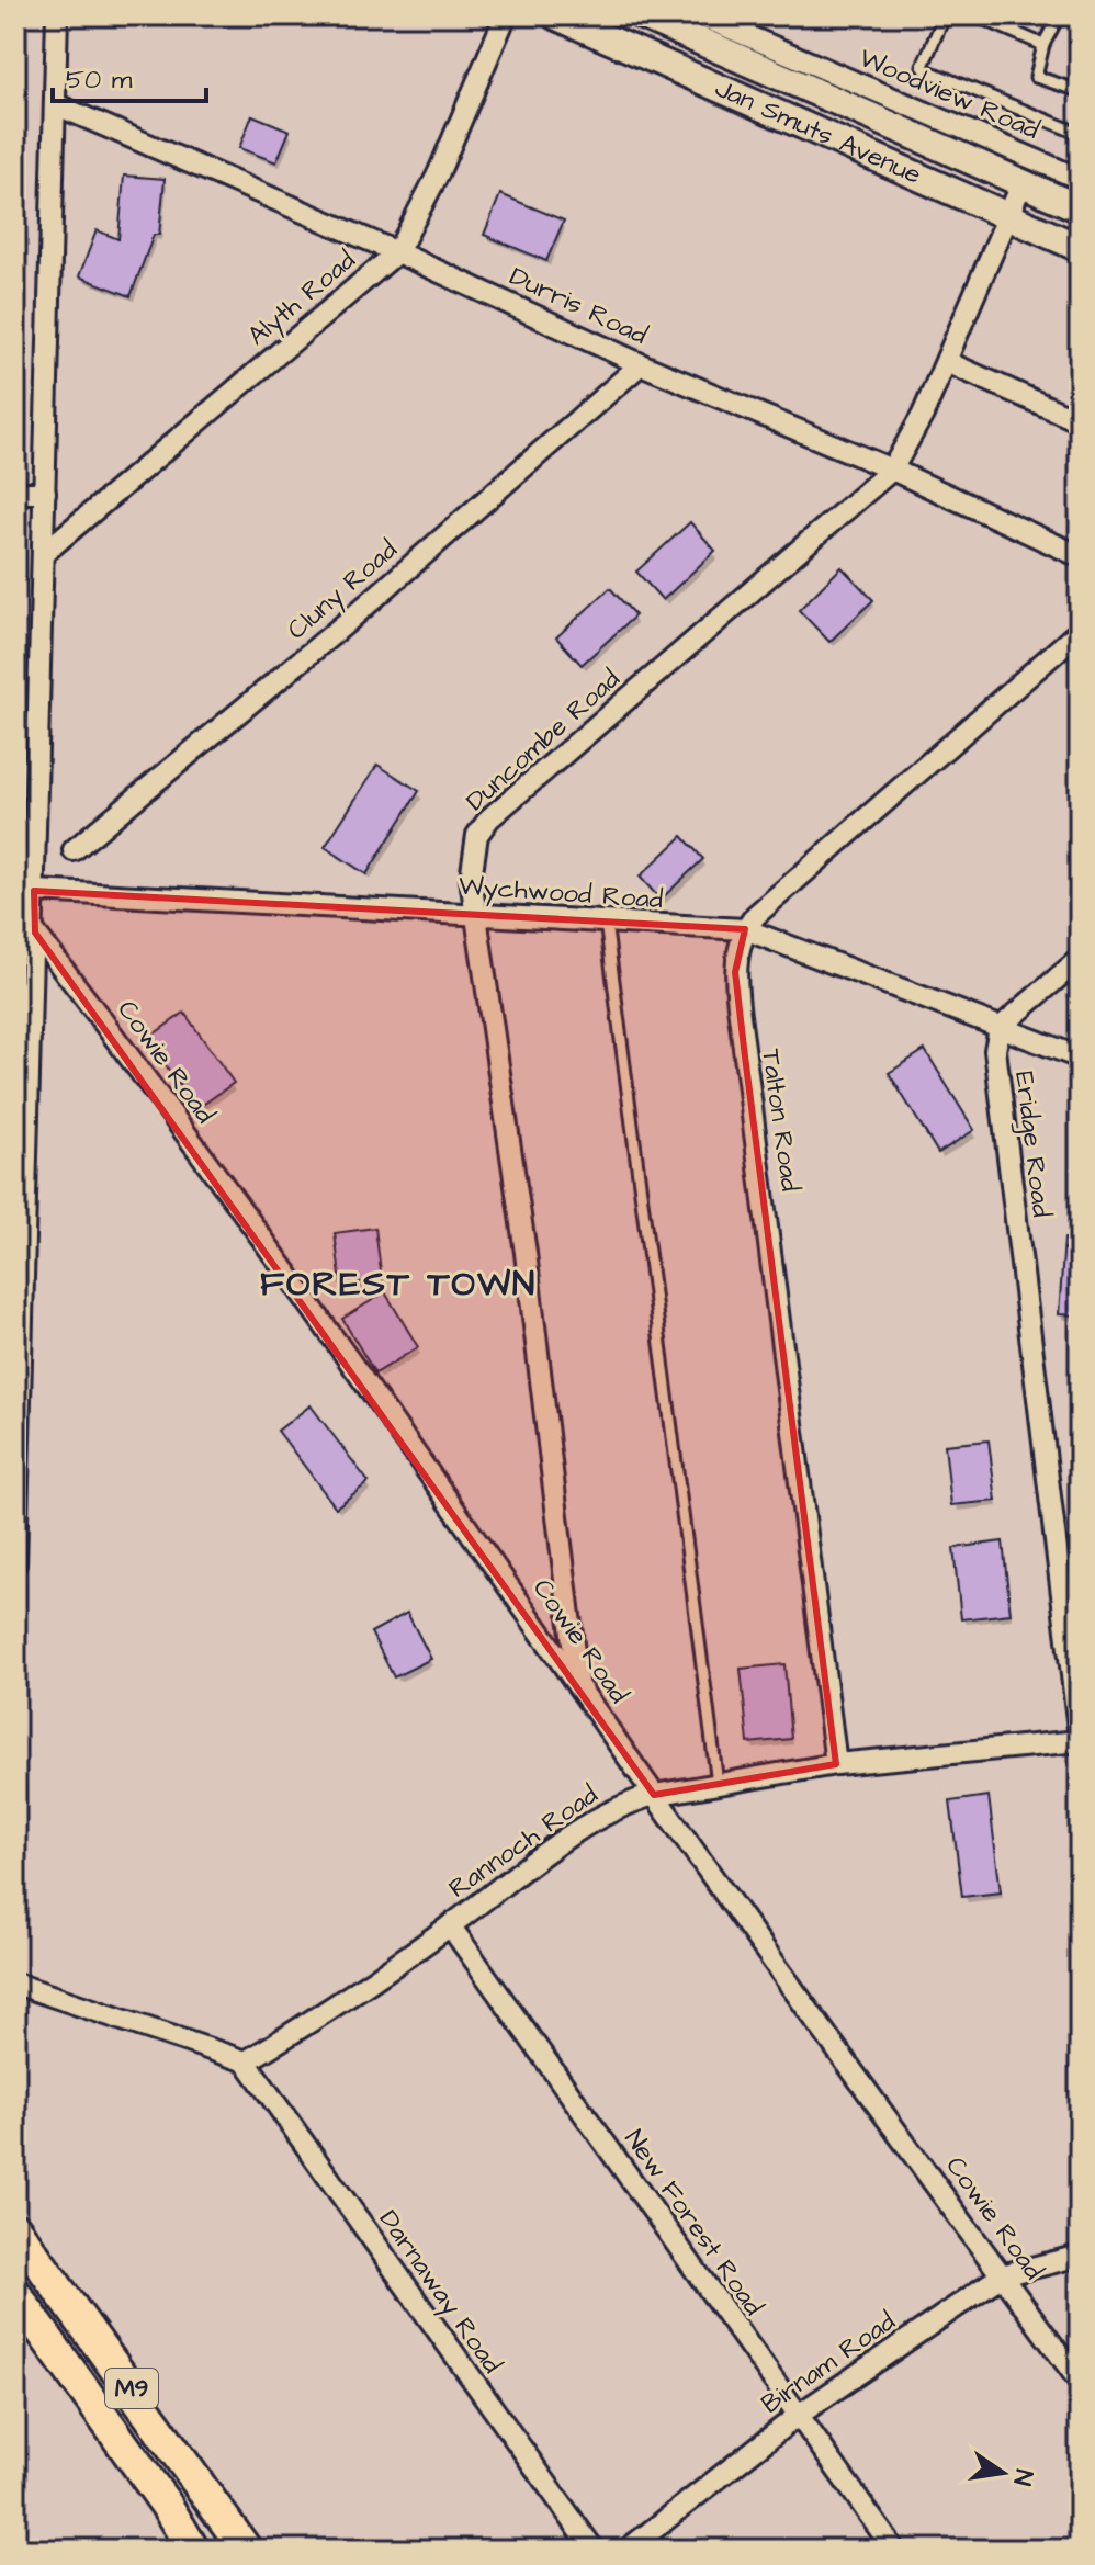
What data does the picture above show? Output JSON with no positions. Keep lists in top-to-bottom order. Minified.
{"streets":{"main road":["Jan Smuts Avenue","M9"],"street":["Woodview Road","Alyth Road","Durris Road","Cluny Road","Duncombe Road","Wychwood Road","Cowie Road","Talton Road","Eridge Road","Rannoch Road","New Forest Road","Darnaway Road","Birnam Road"]},"crossings":[["Jan Smuts Avenue","Duncombe Road"],["Alyth Road","Durris Road"],["Durris Road","Cluny Road"],["Durris Road","Duncombe Road"],["Duncombe Road","Wychwood Road"],["Duncombe Road","Cowie Road"],["Wychwood Road","Talton Road"],["Wychwood Road","Eridge Road"],["Cowie Road","Rannoch Road"],["Cowie Road","Birnam Road"],["Talton Road","Rannoch Road"],["Eridge Road","Rannoch Road"],["Rannoch Road","New Forest Road"],["Rannoch Road","Darnaway Road"],["New Forest Road","Birnam Road"]],"districts":["FOREST TOWN"],"scale_bar":"50 m","north":"right"}
